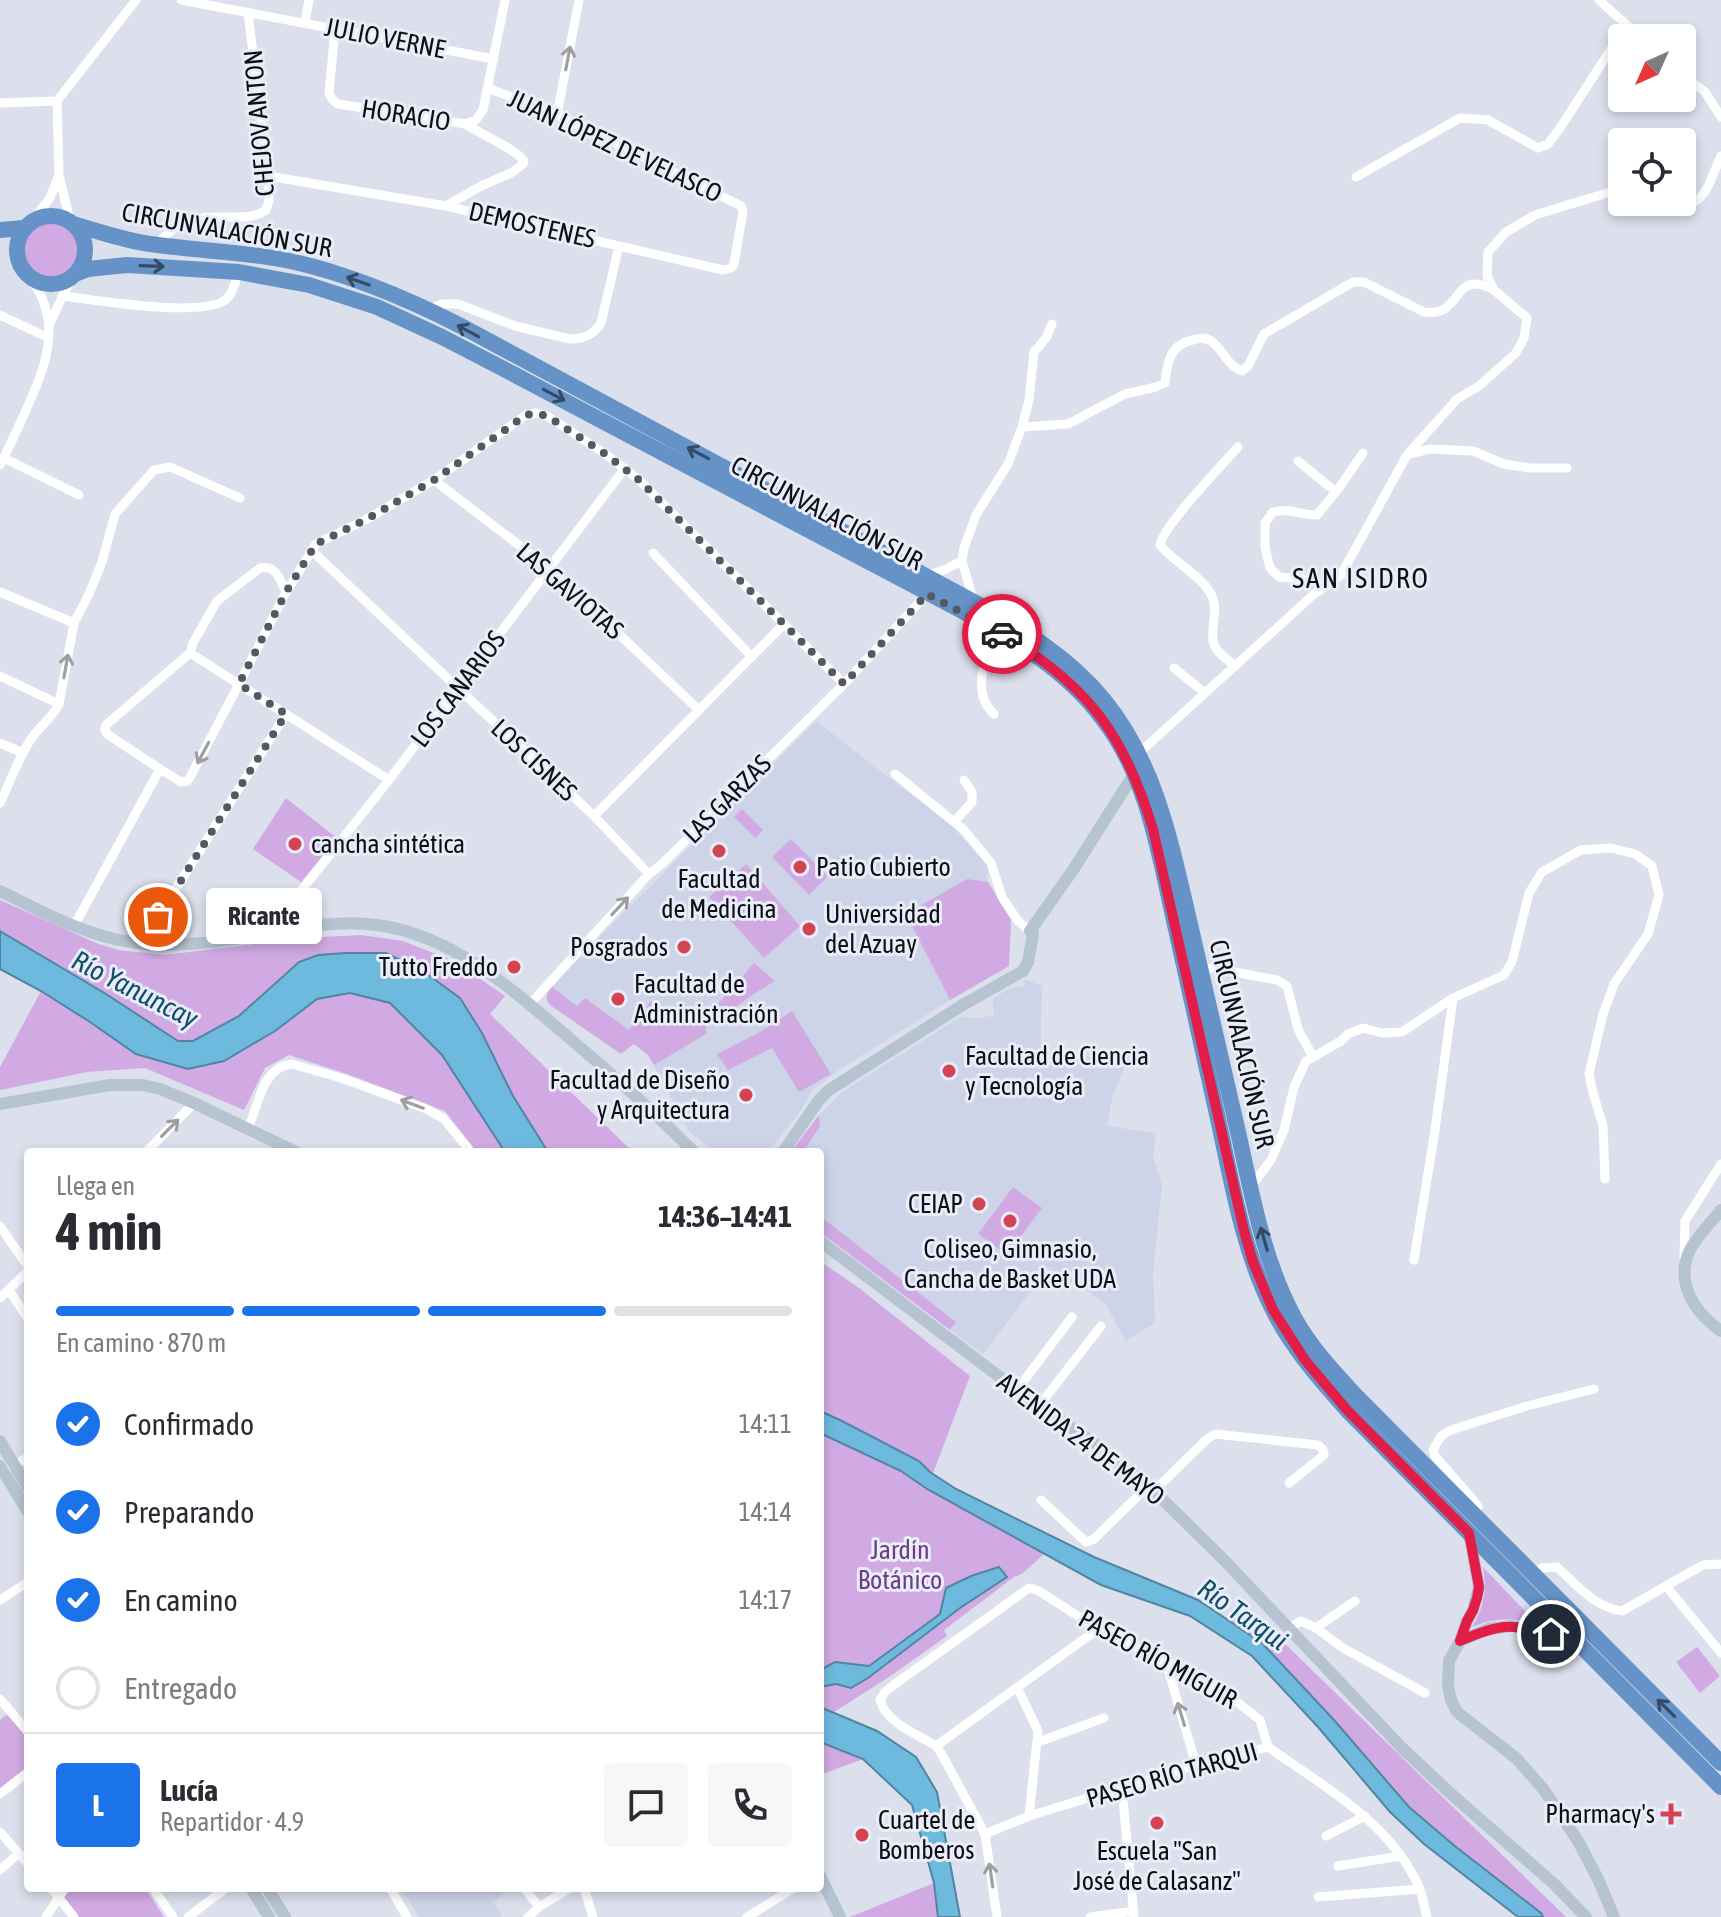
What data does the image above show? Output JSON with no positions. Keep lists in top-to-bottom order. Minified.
{"streets":{"highway":["CIRCUNVALACIÓN SUR"],"main road":["AVENIDA 24 DE MAYO"],"street":["JULIO VERNE","HORACIO","CHEJOV ANTON","JUAN LÓPEZ DE VELASCO","DEMOSTENES","LAS GAVIOTAS","LOS CANARIOS","LOS CISNES","LAS GARZAS","PASEO RÍO MIGUIR","PASEO RÍO TARQUI"]},"crossings":[["JULIO VERNE","HORACIO"],["JULIO VERNE","CHEJOV ANTON"],["HORACIO","JUAN LÓPEZ DE VELASCO"],["CHEJOV ANTON","DEMOSTENES"],["CHEJOV ANTON","CIRCUNVALACIÓN SUR"],["JUAN LÓPEZ DE VELASCO","DEMOSTENES"],["CIRCUNVALACIÓN SUR","LAS GARZAS"],["LAS GAVIOTAS","LOS CANARIOS"],["LOS CANARIOS","LOS CISNES"],["LOS CISNES","LAS GARZAS"],["PASEO RÍO MIGUIR","PASEO RÍO TARQUI"]],"districts":["SAN ISIDRO"],"water":["Río Yanuncay","Río Tarqui"],"parks":["Jardín Botánico"],"places":{"other":["cancha sintética","Facultad de Medicina","Patio Cubierto","Ricante","Universidad del Azuay","Posgrados","Tutto Freddo","Facultad de Administración","Facultad de Ciencia y Tecnología","Facultad de Diseño y Arquitectura","CEIAP","Coliseo, Gimnasio, Cancha de Basket UDA","Escuela \"San José de Calasanz\"","Cuartel de Bomberos"],"health":["Pharmacy's"]},"north":"bottom left","page":{"bubble":"Ricante","heading":["4 min","Llega en","14:36–14:41"],"panel":["Lucía","Repartidor · 4.9"],"bar":"En camino · 870 m","list":[["Confirmado","14:11"],["Preparando","14:14"],["En camino","14:17"],"Entregado"],"round":"L"}}
